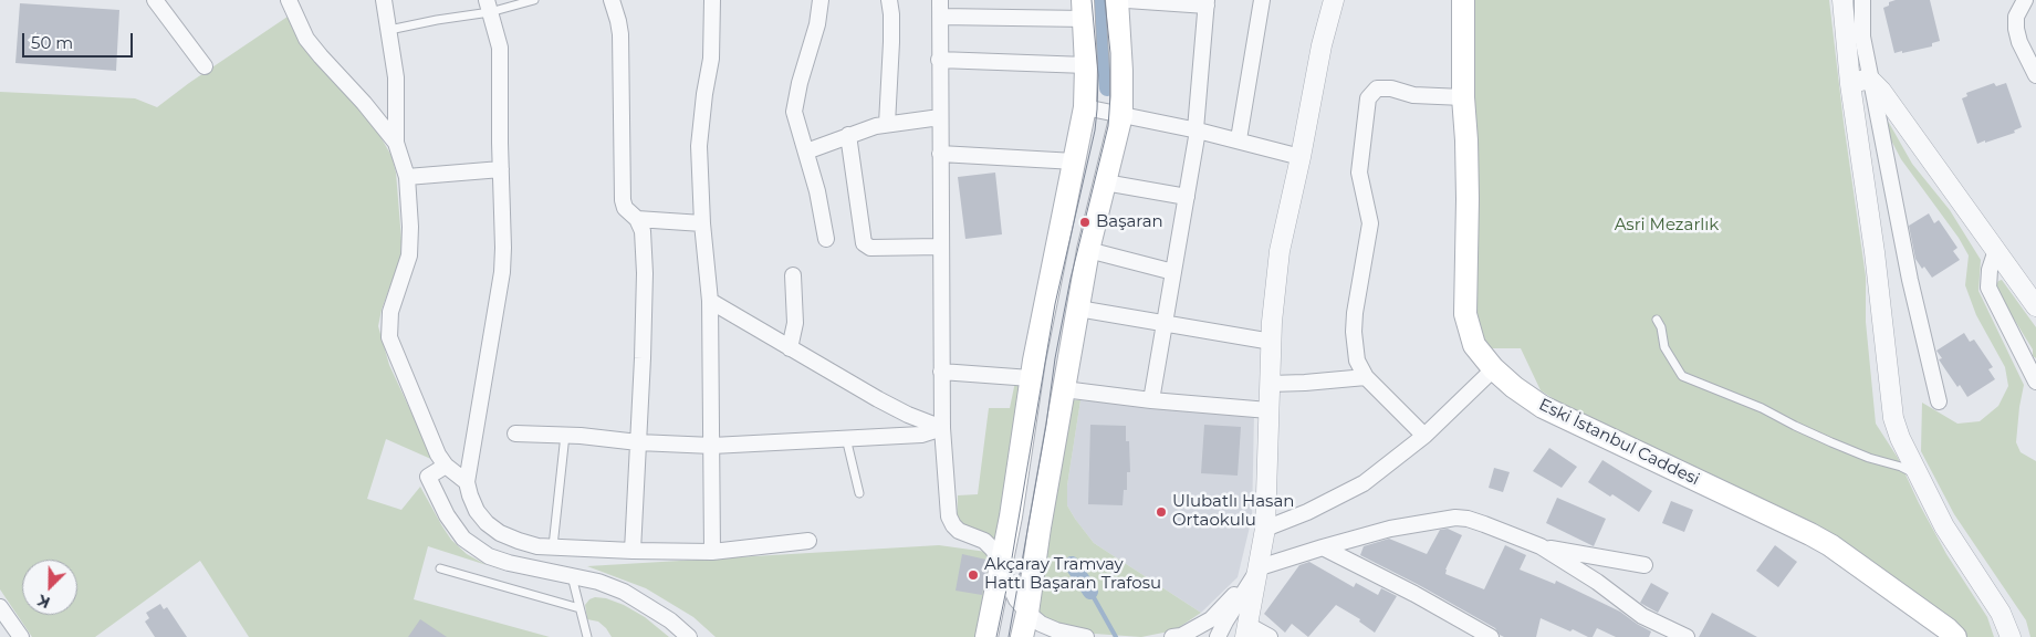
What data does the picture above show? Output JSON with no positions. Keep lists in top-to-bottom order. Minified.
{"streets":{"main road":["Eski İstanbul Caddesi"]},"parks":["Asri Mezarlık"],"places":["Başaran","Ulubatlı Hasan Ortaokulu","Akçaray Tramvay Hattı Başaran Trafosu"],"scale_bar":"50 m","north":"bottom left"}
